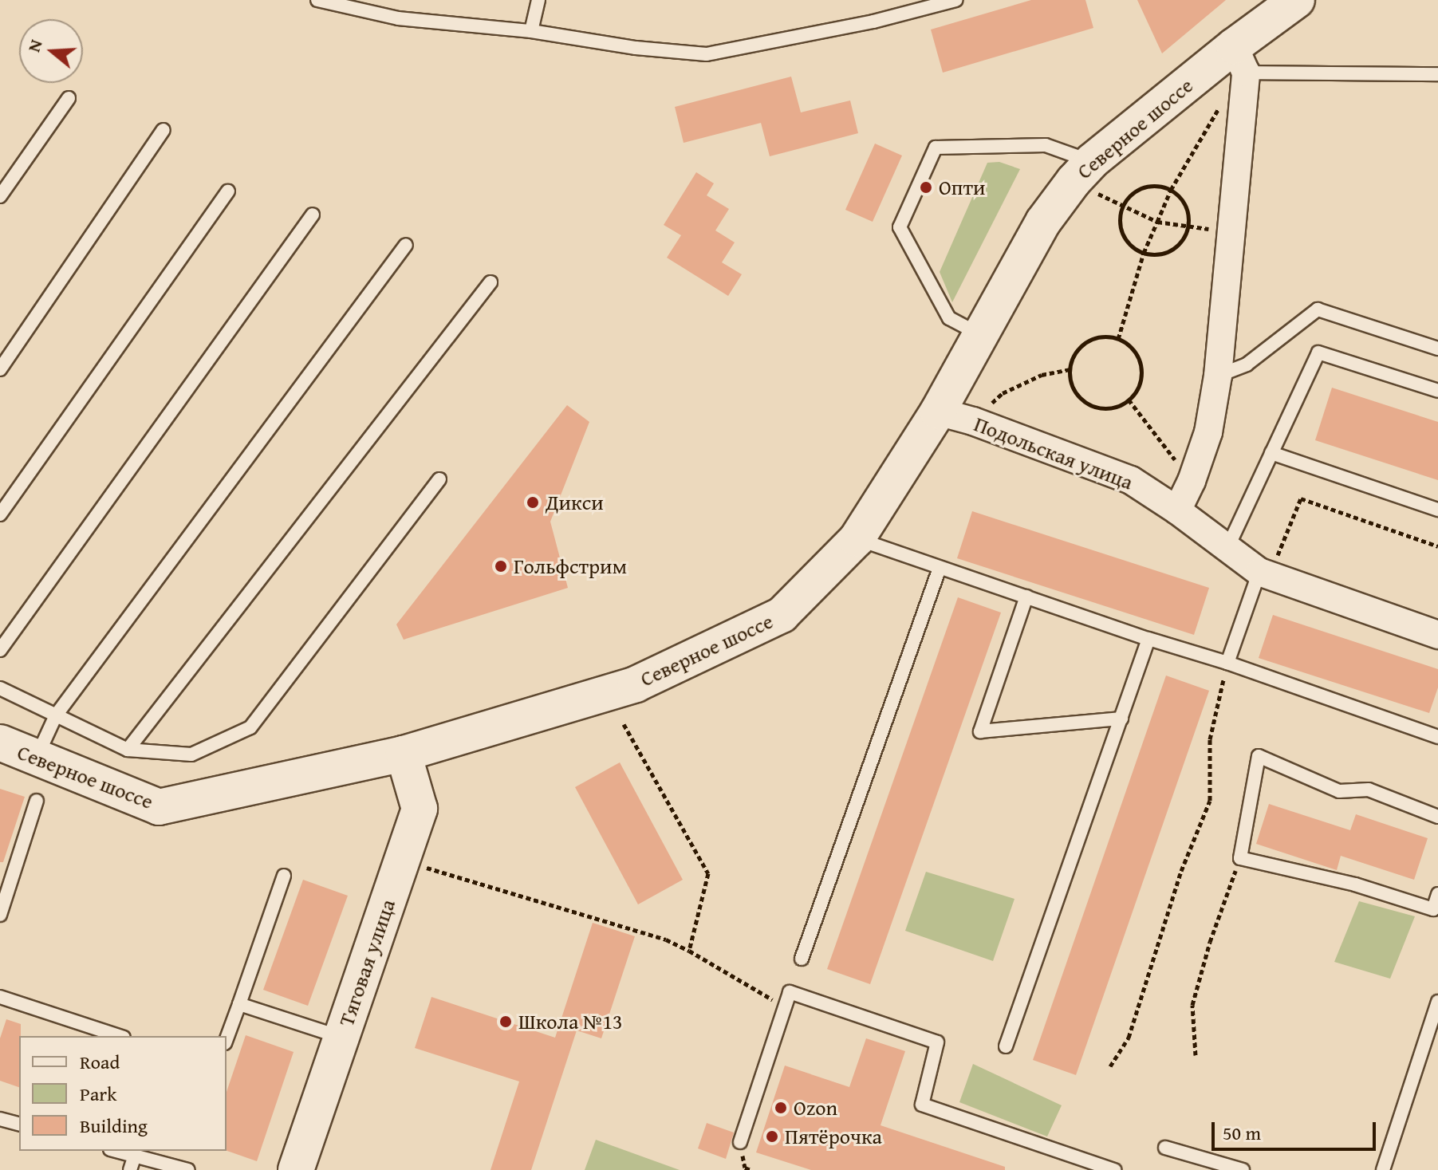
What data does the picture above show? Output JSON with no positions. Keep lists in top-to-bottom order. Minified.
{"streets":{"main road":["Северное шоссе","Тяговая улица"],"street":["Подольская улица"]},"crossings":[["Северное шоссе","Подольская улица"],["Северное шоссе","Тяговая улица"]],"places":["Опти","Дикси","Гольфстрим","Школа №13","Ozon","Пятёрочка"],"legend":["Road","Park","Building"],"scale_bar":"50 m","north":"left"}
